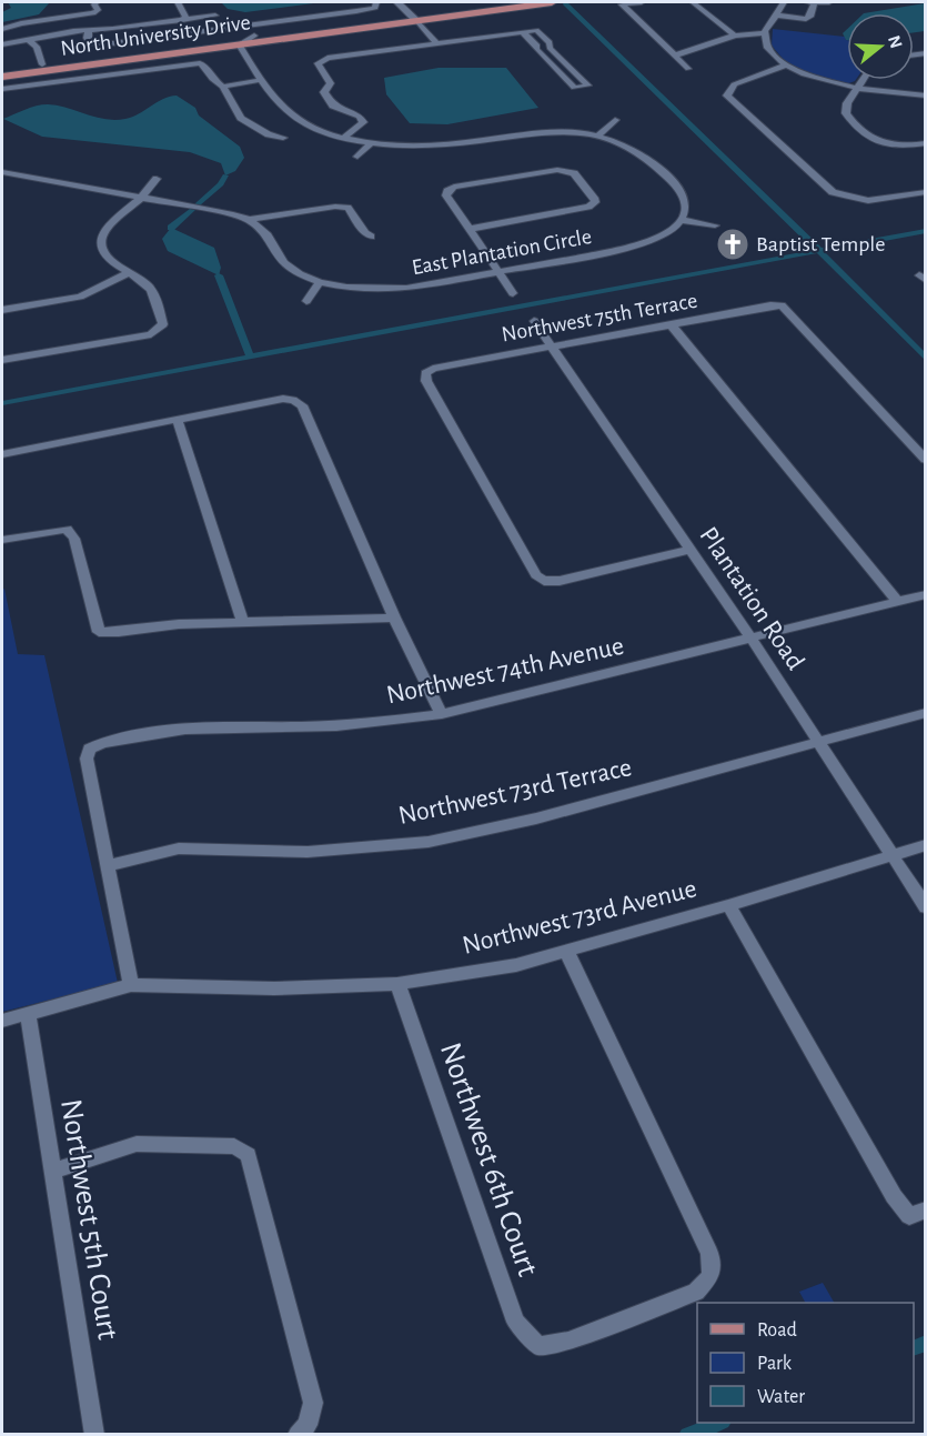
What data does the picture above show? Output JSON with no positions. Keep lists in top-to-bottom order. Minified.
{"streets":{"main road":["North University Drive"],"street":["East Plantation Circle","Northwest 75th Terrace","Plantation Road","Northwest 74th Avenue","Northwest 73rd Terrace","Northwest 73rd Avenue","Northwest 6th Court","Northwest 5th Court"]},"crossings":[["Northwest 75th Terrace","Plantation Road"],["Plantation Road","Northwest 74th Avenue"],["Plantation Road","Northwest 73rd Terrace"],["Plantation Road","Northwest 73rd Avenue"],["Northwest 74th Avenue","Northwest 73rd Terrace"],["Northwest 73rd Avenue","Northwest 6th Court"],["Northwest 73rd Avenue","Northwest 5th Court"]],"places":{"church":["Baptist Temple"]},"legend":["Road","Park","Water"],"north":"right"}
